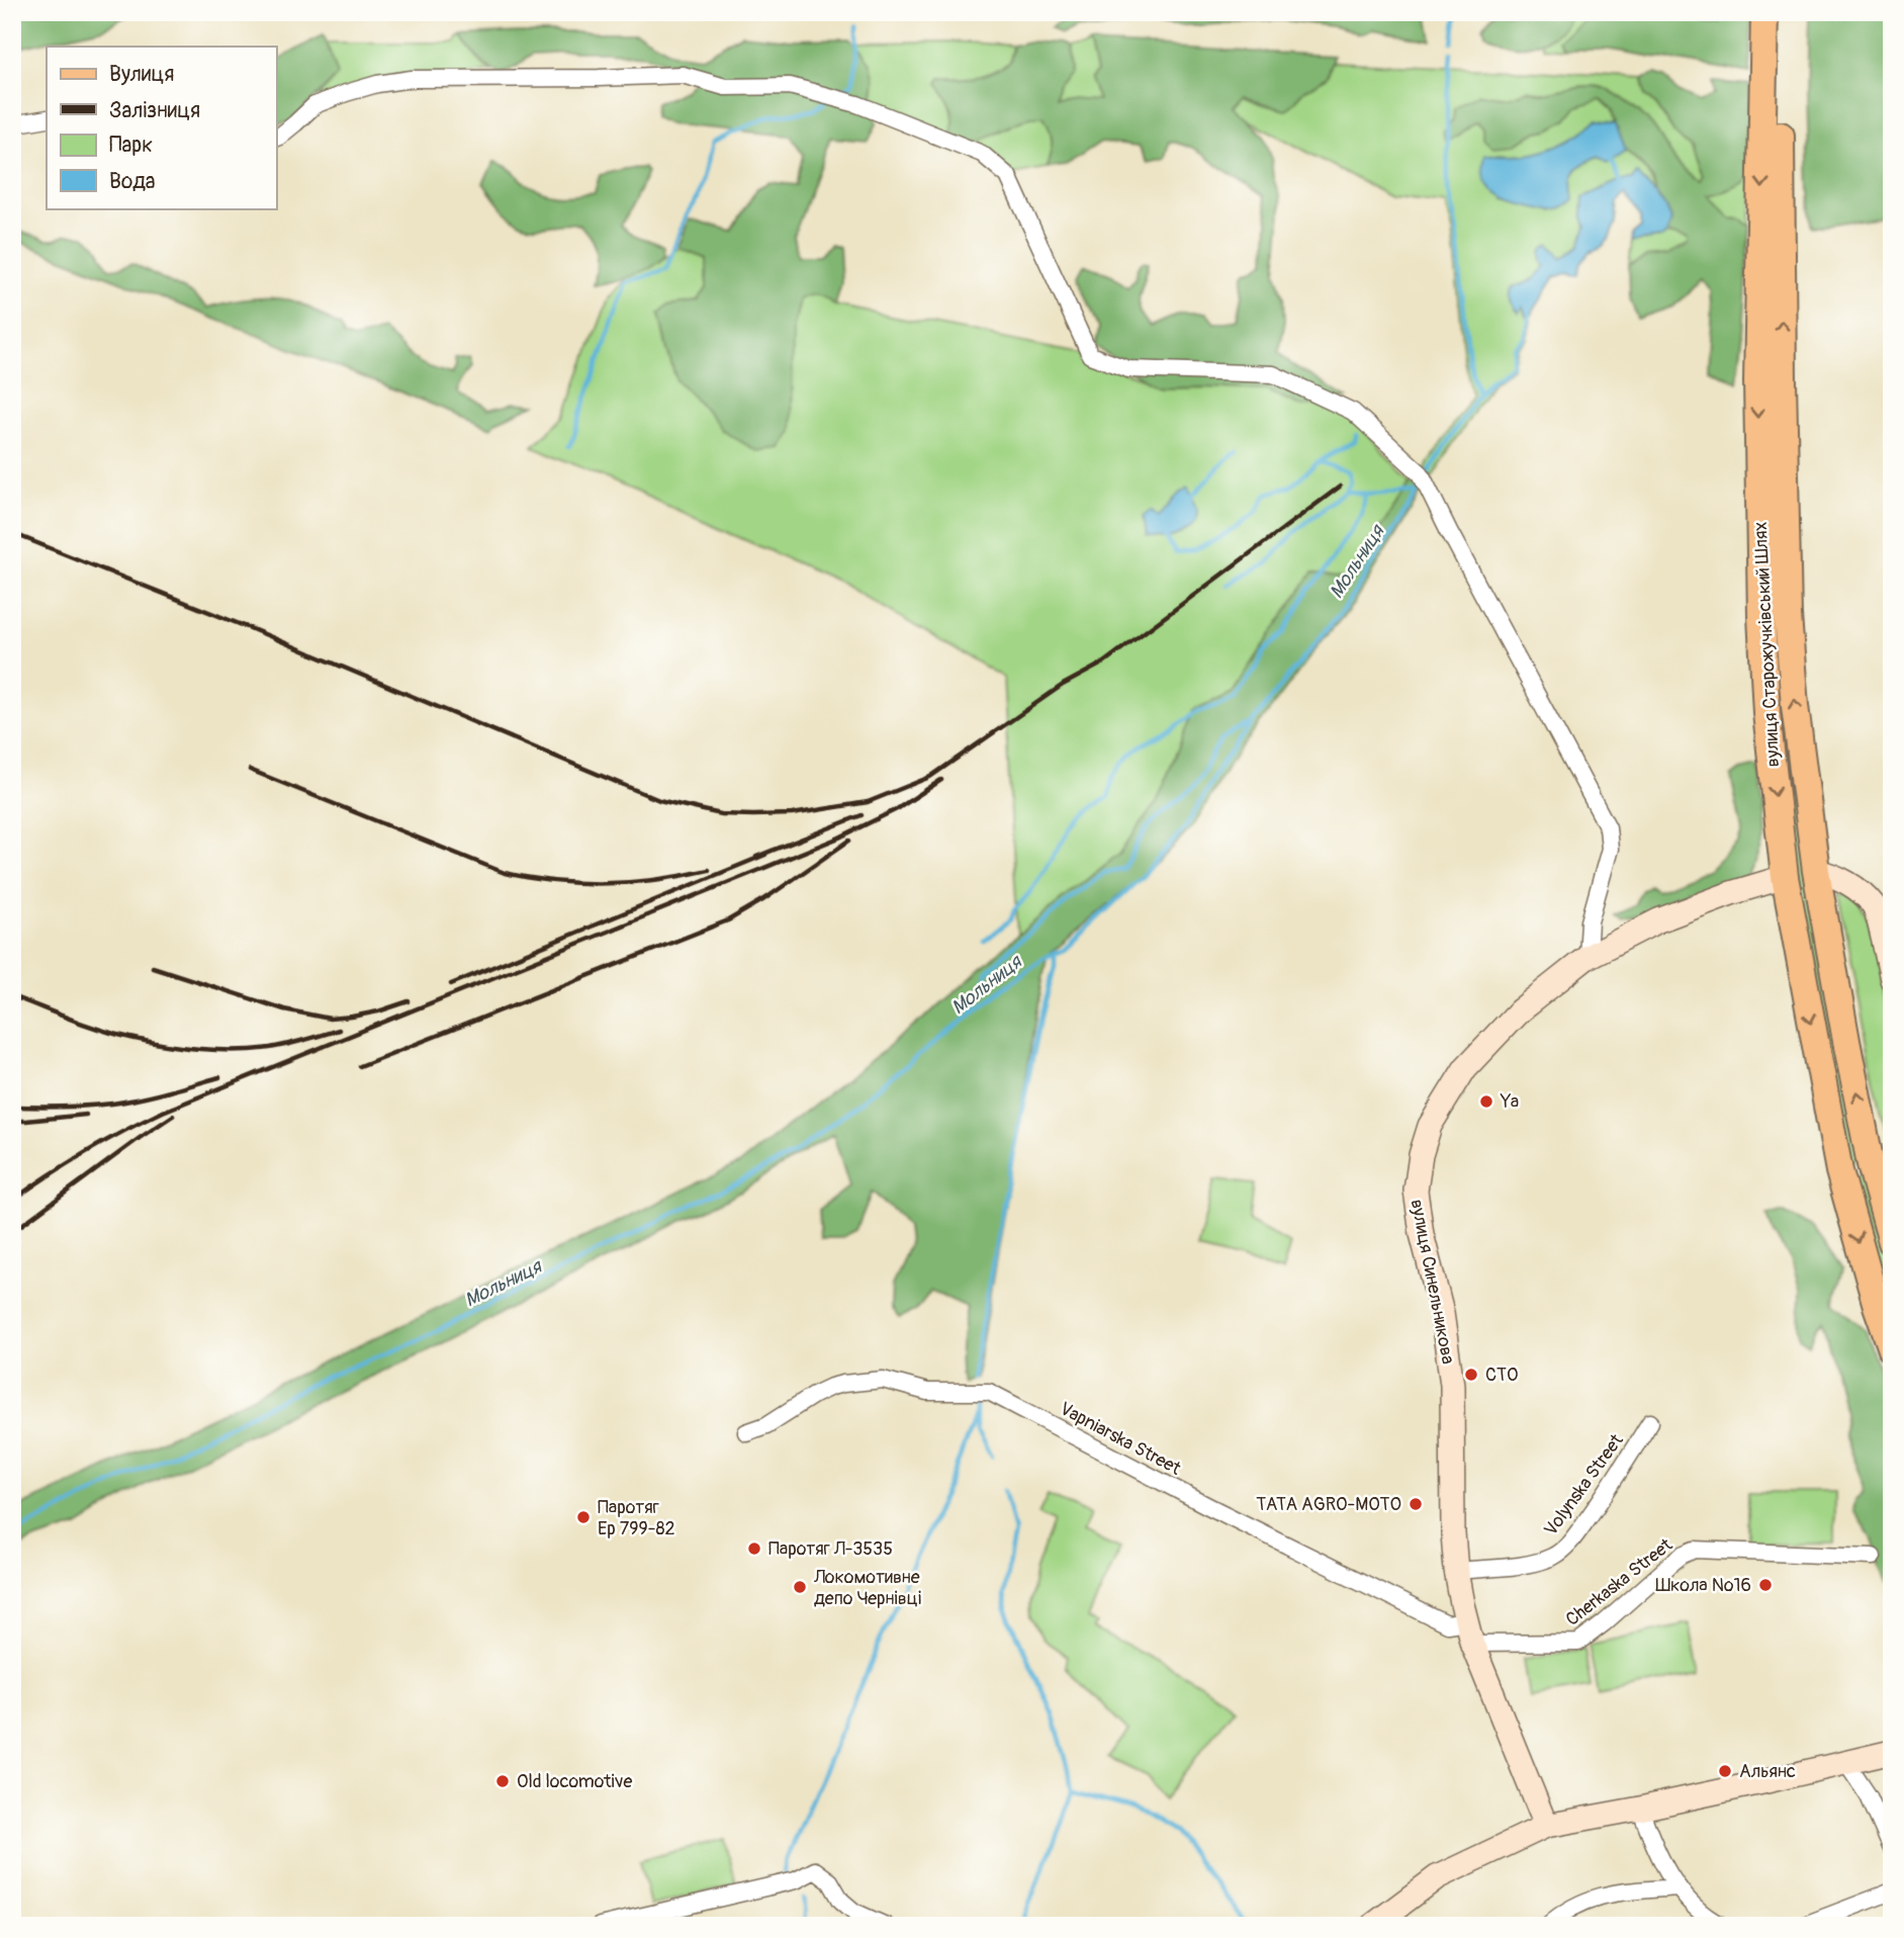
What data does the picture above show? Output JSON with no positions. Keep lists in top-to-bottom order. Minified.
{"streets":{"main road":["вулиця Старожучківський Шлях"],"street":["вулиця Синельникова","Vapniarska Street","Volynska Street","Cherkaska Street"]},"crossings":[["вулиця Старожучківський Шлях","вулиця Синельникова"],["вулиця Синельникова","Vapniarska Street"],["вулиця Синельникова","Volynska Street"],["вулиця Синельникова","Cherkaska Street"],["Vapniarska Street","Cherkaska Street"]],"water":["Мольниця"],"places":["Ya","СТО","TATA AGRO-MOTO","Паротяг Ер 799-82","Паротяг Л-3535","Школа №16","Локомотивне депо Чернівці","Альянс","Old locomotive"],"legend":["Вулиця","Залізниця","Парк","Вода"]}
